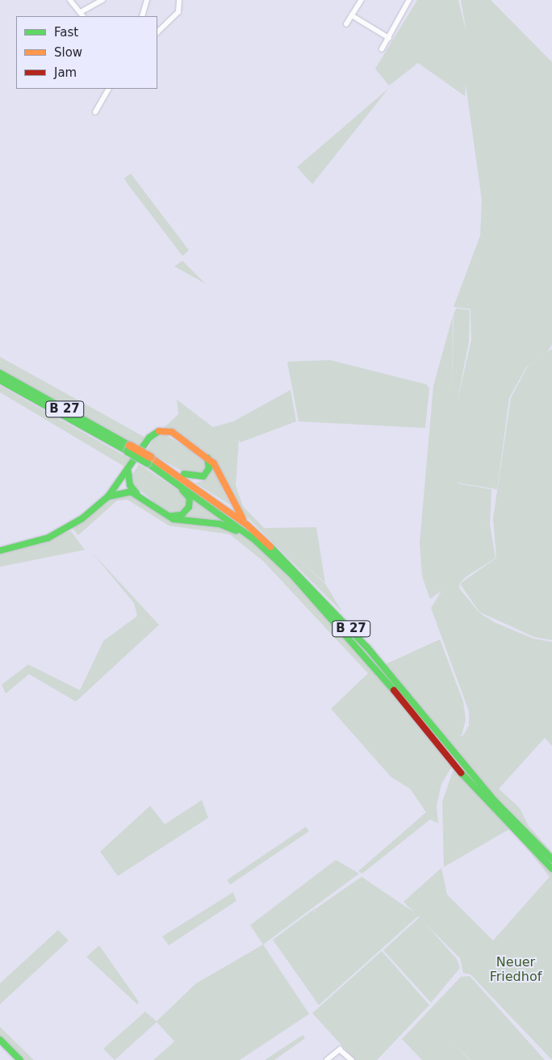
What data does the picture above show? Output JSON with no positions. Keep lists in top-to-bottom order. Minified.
{"streets":{"main road":["B 27"]},"parks":["Neuer Friedhof"],"legend":["Fast","Slow","Jam"]}
